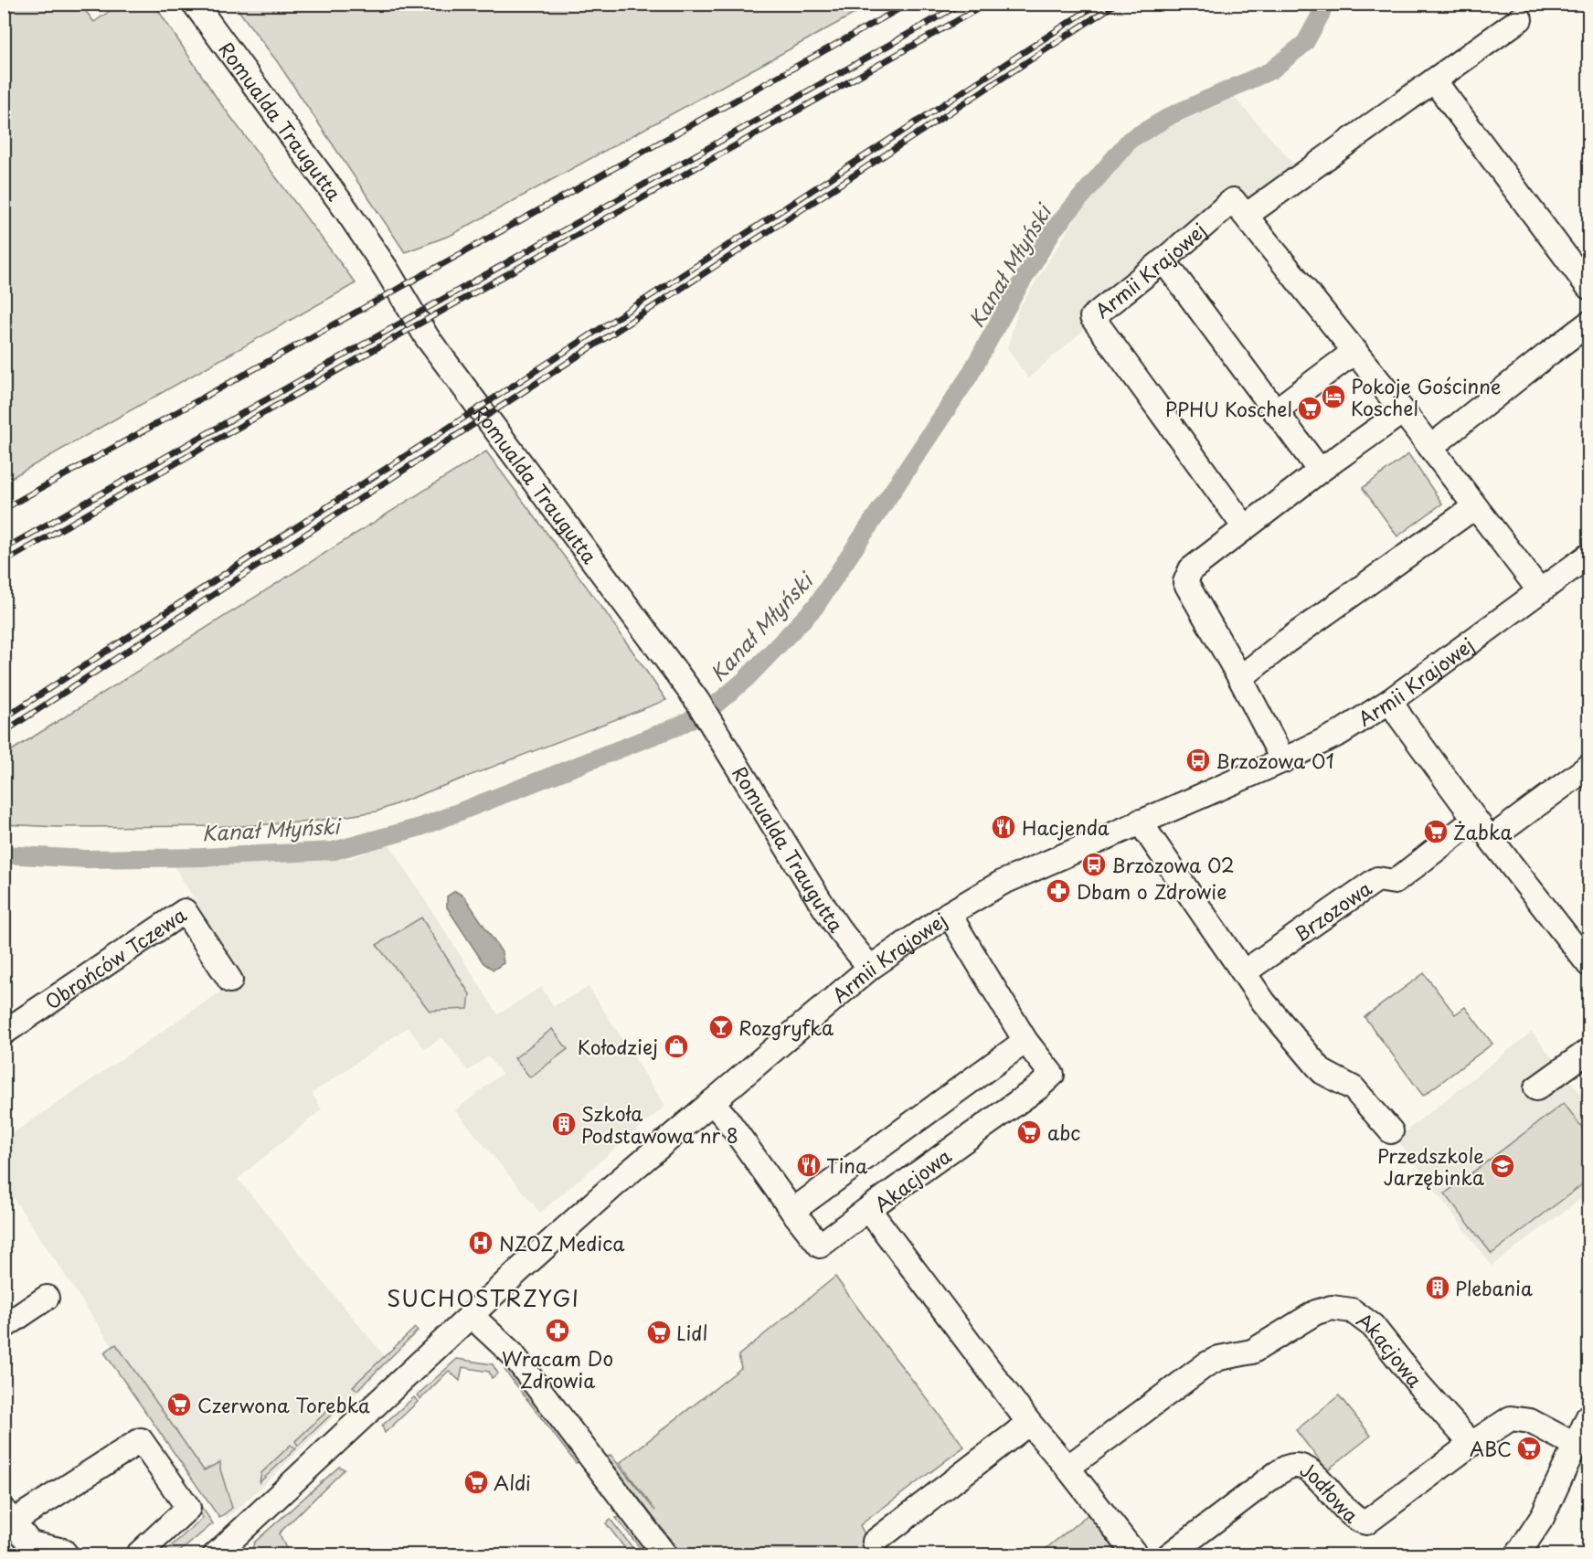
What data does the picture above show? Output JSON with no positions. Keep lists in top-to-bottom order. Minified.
{"streets":{"street":["Romualda Traugutta","Armii Krajowej","Brzozowa","Obrońców Tczewa","Akacjowa","Jodłowa"]},"crossings":[["Romualda Traugutta","Armii Krajowej"],["Armii Krajowej","Akacjowa"],["Akacjowa","Jodłowa"]],"districts":["SUCHOSTRZYGI"],"water":["Kanał Młyński"],"places":{"hotel":["Pokoje Gościnne Koschel"],"supermarket":["PPHU Koschel","Żabka","abc","Lidl","Czerwona Torebka","ABC","Aldi"],"bus stop":["Brzozowa 01","Brzozowa 02"],"restaurant":["Hacjenda","Tina"],"pharmacy":["Dbam o Zdrowie","Wracam Do Zdrowia"],"bar":["Rozgryfka"],"shop":["Kołodziej"],"building":["Szkoła Podstawowa nr 8","Plebania"],"school or university":["Przedszkole Jarzębinka"],"hospital":["NZOZ Medica"]}}
